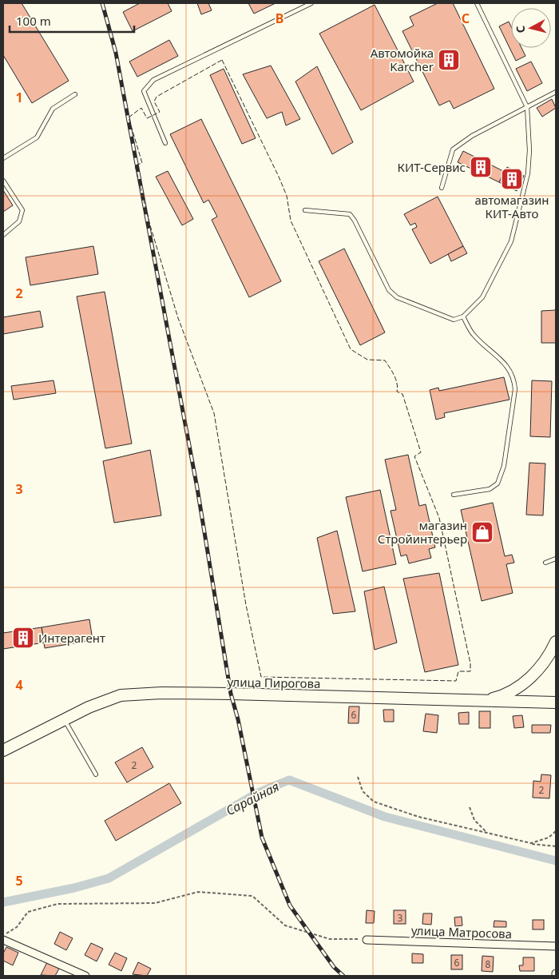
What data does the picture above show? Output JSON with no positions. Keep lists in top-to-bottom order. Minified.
{"streets":{"main road":["улица Пирогова"],"street":["улица Матросова"]},"water":["Сарайная"],"places":{"building":["Автомойка Karcher","КИТ-Сервис","автомагазин КИТ-Авто","Интерагент"],"shop":["магазин Стройинтерьер"]},"house_numbers":["6","2","2","3","6","8"],"scale_bar":"100 m","north":"left","grid":{"columns":["B","C"],"rows":["1","2","3","4","5"]}}
